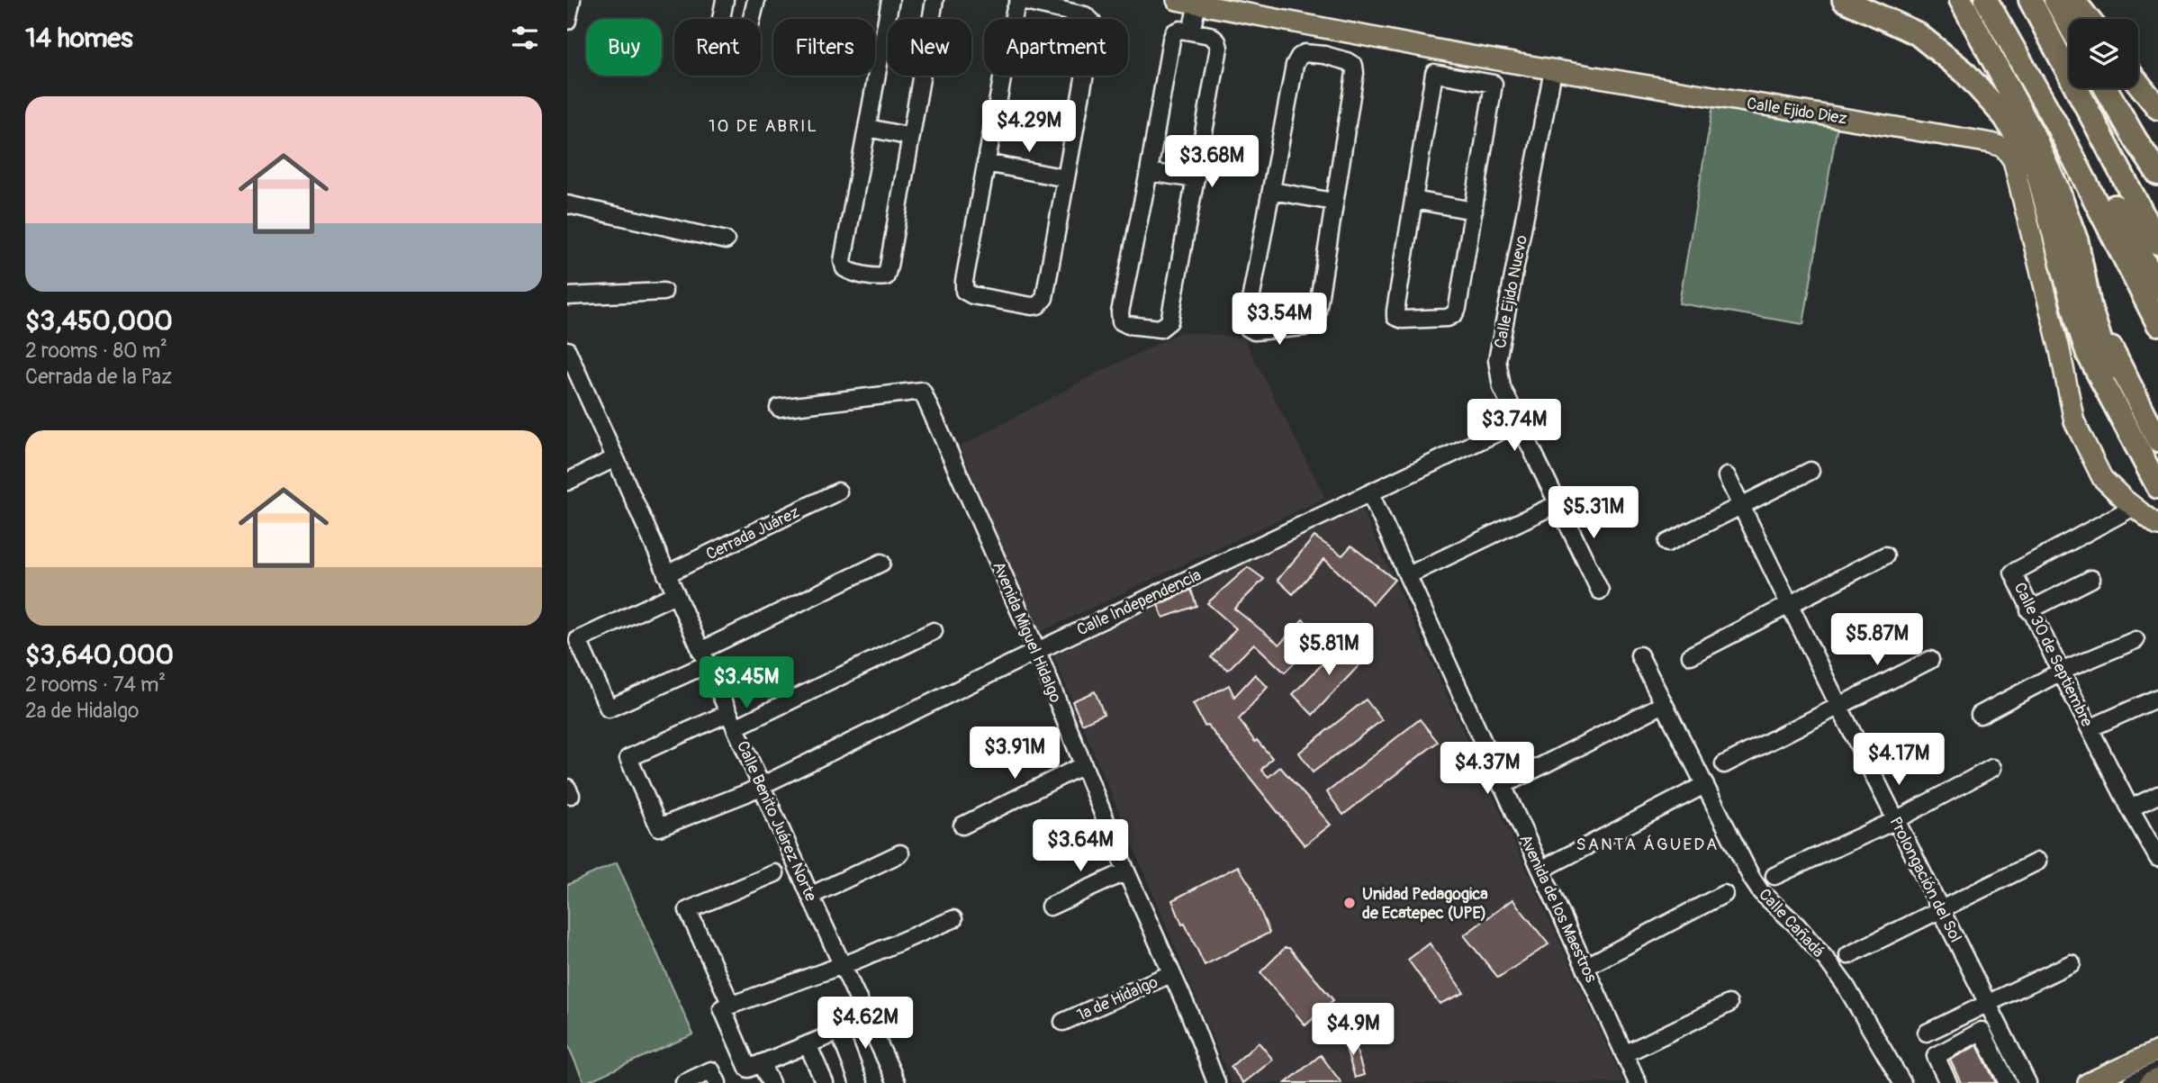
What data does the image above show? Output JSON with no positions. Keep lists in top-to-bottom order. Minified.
{"streets":{"main road":["Calle Ejido Diez"],"street":["Calle Ejido Nuevo","Cerrada Juárez","Calle Independencia","Avenida Miguel Hidalgo","Calle 30 de Septiembre","Calle Benito Juárez Norte","Prolongación del Sol","Avenida de los Maestros","Calle Cañadá","1a de Hidalgo"]},"crossings":[["Calle Ejido Diez","Calle Ejido Nuevo"],["Calle Ejido Diez","Calle 30 de Septiembre"],["Calle Ejido Nuevo","Calle Independencia"],["Cerrada Juárez","Calle Benito Juárez Norte"],["Calle Independencia","Avenida Miguel Hidalgo"],["Calle Independencia","Calle Benito Juárez Norte"],["Calle Independencia","Avenida de los Maestros"],["Avenida Miguel Hidalgo","1a de Hidalgo"]],"districts":["10 DE ABRIL","SANTA ÁGUEDA"],"places":["Unidad Pedagogica de Ecatepec (UPE)"],"page":{"heading":"14 homes","chip":["Buy","Rent","Filters","New","Apartment"],"list":[{"name":"$3,450,000","note":"2 rooms · 80 m² · Cerrada de la Paz"},{"name":"$3,640,000","note":"2 rooms · 74 m² · 2a de Hidalgo"}],"price":["$4.29M","$3.68M","$3.54M","$3.74M","$5.31M","$5.87M","$5.81M","$3.45M","$3.91M","$4.17M","$4.37M","$3.64M","$4.62M","$4.9M"]}}
